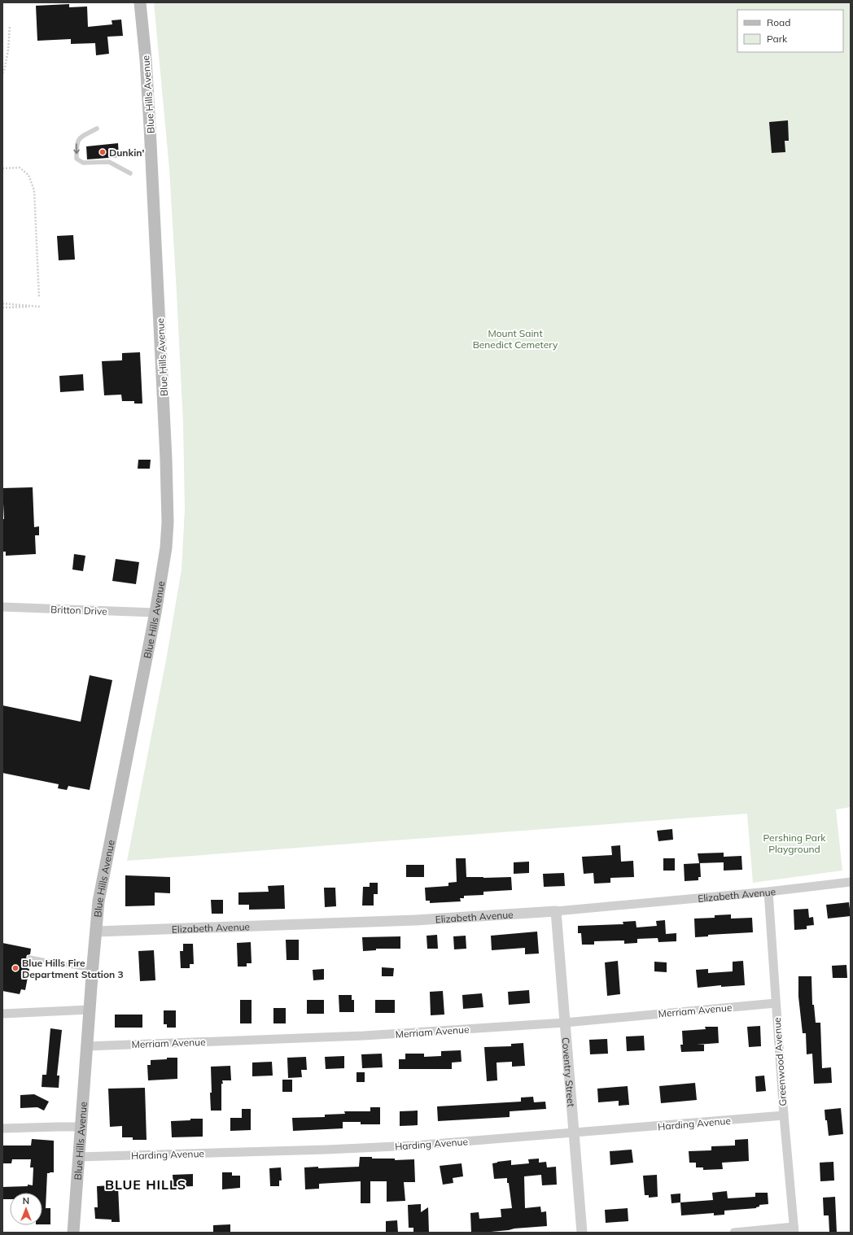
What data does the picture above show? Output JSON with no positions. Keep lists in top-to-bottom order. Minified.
{"streets":{"main road":["Blue Hills Avenue"],"street":["Britton Drive","Elizabeth Avenue","Merriam Avenue","Greenwood Avenue","Coventry Street","Harding Avenue"]},"crossings":[["Blue Hills Avenue","Britton Drive"],["Blue Hills Avenue","Elizabeth Avenue"],["Blue Hills Avenue","Merriam Avenue"],["Blue Hills Avenue","Harding Avenue"],["Elizabeth Avenue","Greenwood Avenue"],["Elizabeth Avenue","Coventry Street"],["Merriam Avenue","Greenwood Avenue"],["Merriam Avenue","Coventry Street"],["Greenwood Avenue","Harding Avenue"],["Coventry Street","Harding Avenue"]],"districts":["BLUE HILLS"],"parks":["Mount Saint Benedict Cemetery","Pershing Park Playground"],"places":["Dunkin'","Blue Hills Fire Department Station 3"],"legend":["Road","Park"],"north":"top"}
